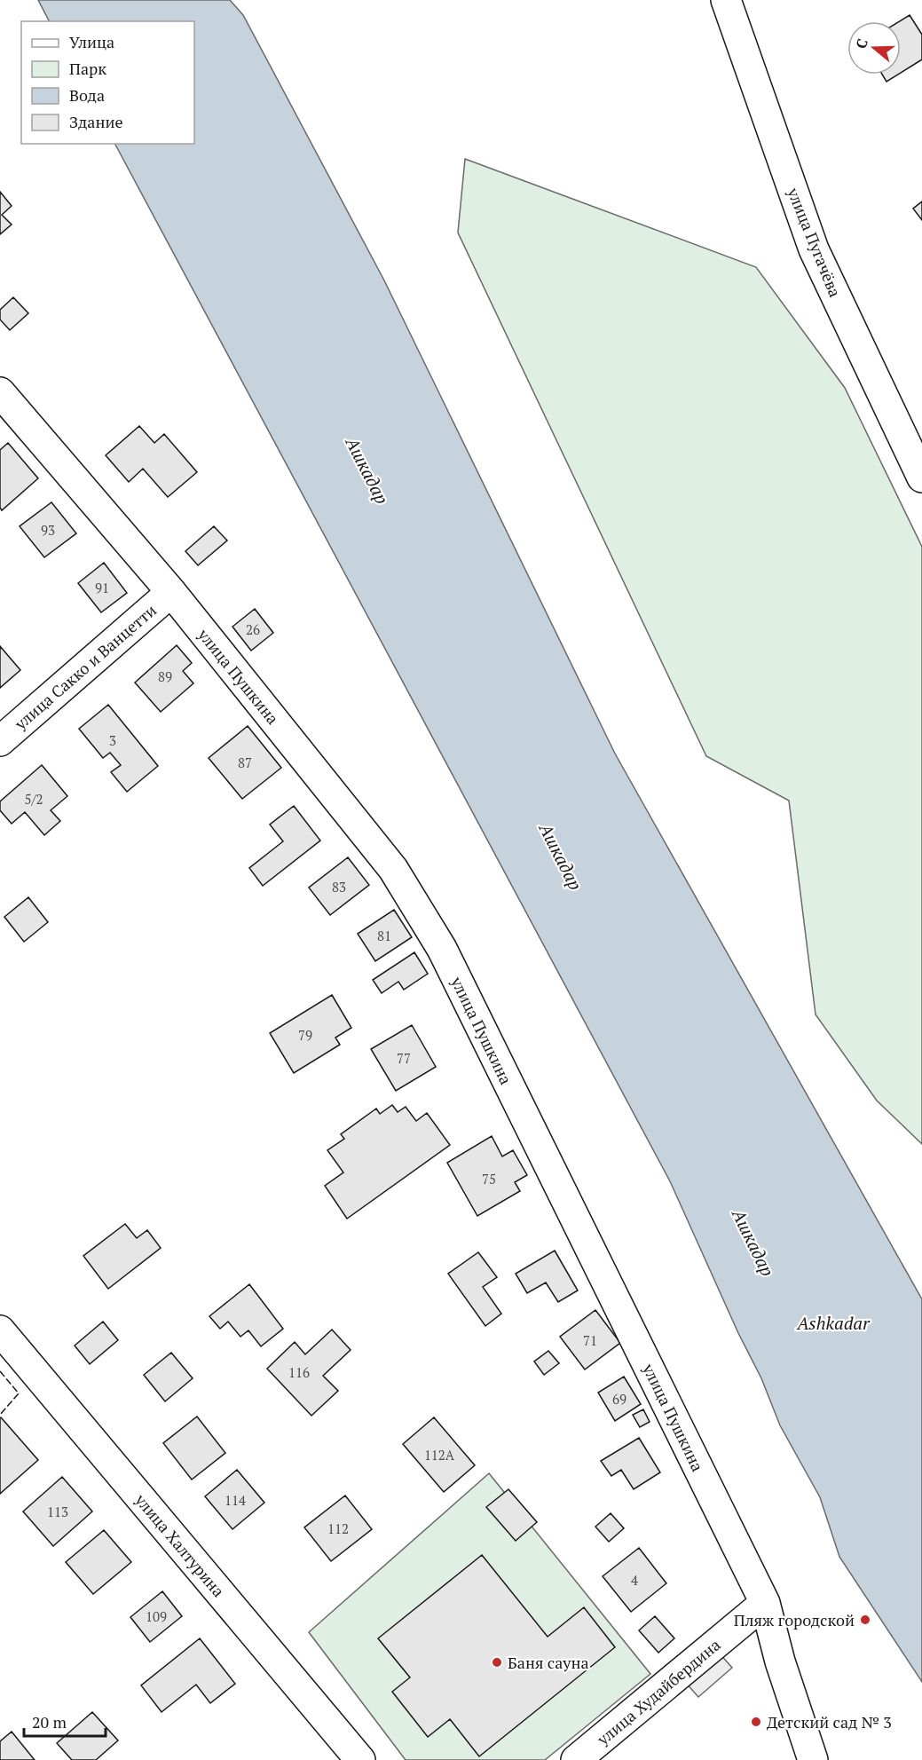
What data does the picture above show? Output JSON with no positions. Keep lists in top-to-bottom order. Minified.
{"streets":{"street":["улица Пугачёва","улица Сакко и Ванцетти","улица Пушкина","улица Халтурина","улица Худайбердина"]},"crossings":[["улица Сакко и Ванцетти","улица Пушкина"],["улица Пушкина","улица Худайбердина"]],"water":["Ашкадар","Ashkadar"],"places":["Пляж городской","Баня сауна","Детский сад № 3"],"house_numbers":["93","91","26","89","3","87","5/2","83","81","79","77","75","71","116","69","112А","114","113","112","4","109"],"legend":["Улица","Парк","Вода","Здание"],"scale_bar":"20 m","north":"left"}
